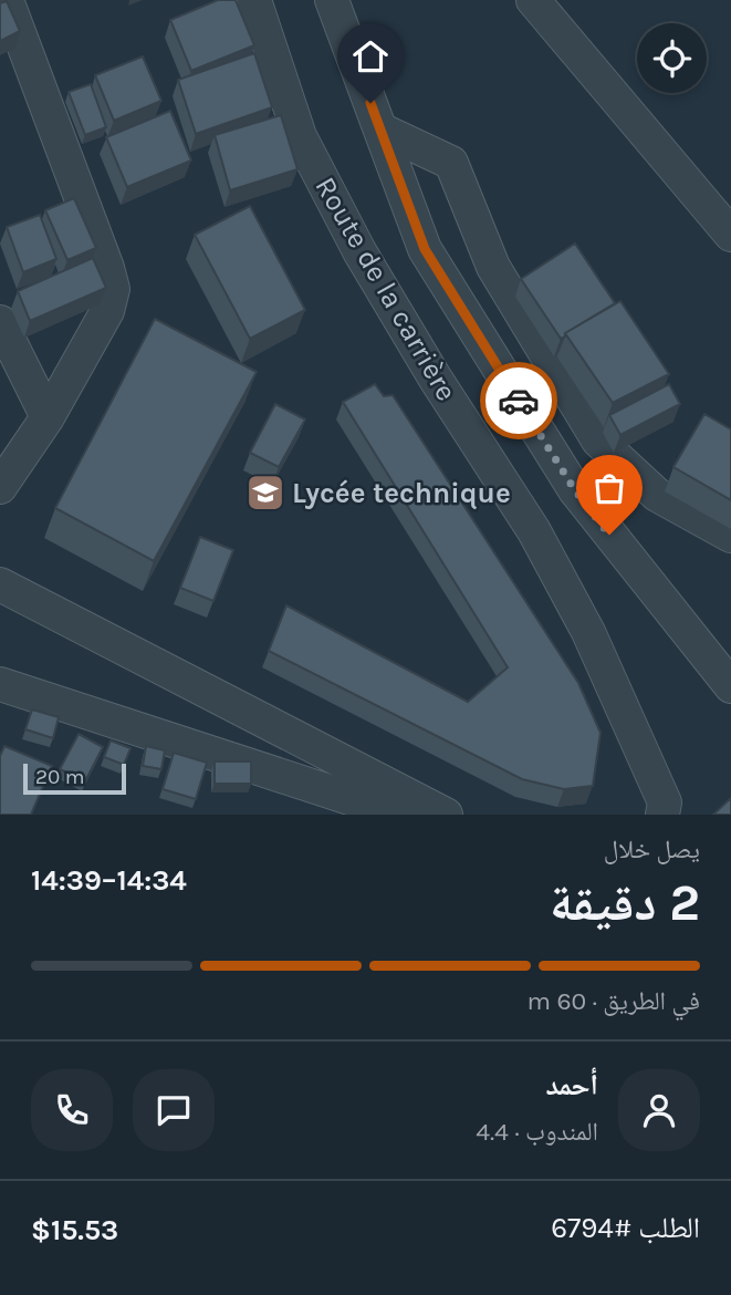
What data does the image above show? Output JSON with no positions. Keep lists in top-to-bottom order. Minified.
{"streets":{"street":["Route de la carrière"]},"places":{"school or university":["Lycée technique"]},"scale_bar":"20 m","page":{"scale":"20 m","heading":["2 دقيقة","يصل خلال","14:34–14:39"],"panel":["أحمد","المندوب · 4.4","الطلب #6794","$15.53"],"bar":"في الطريق · 60 m"}}
